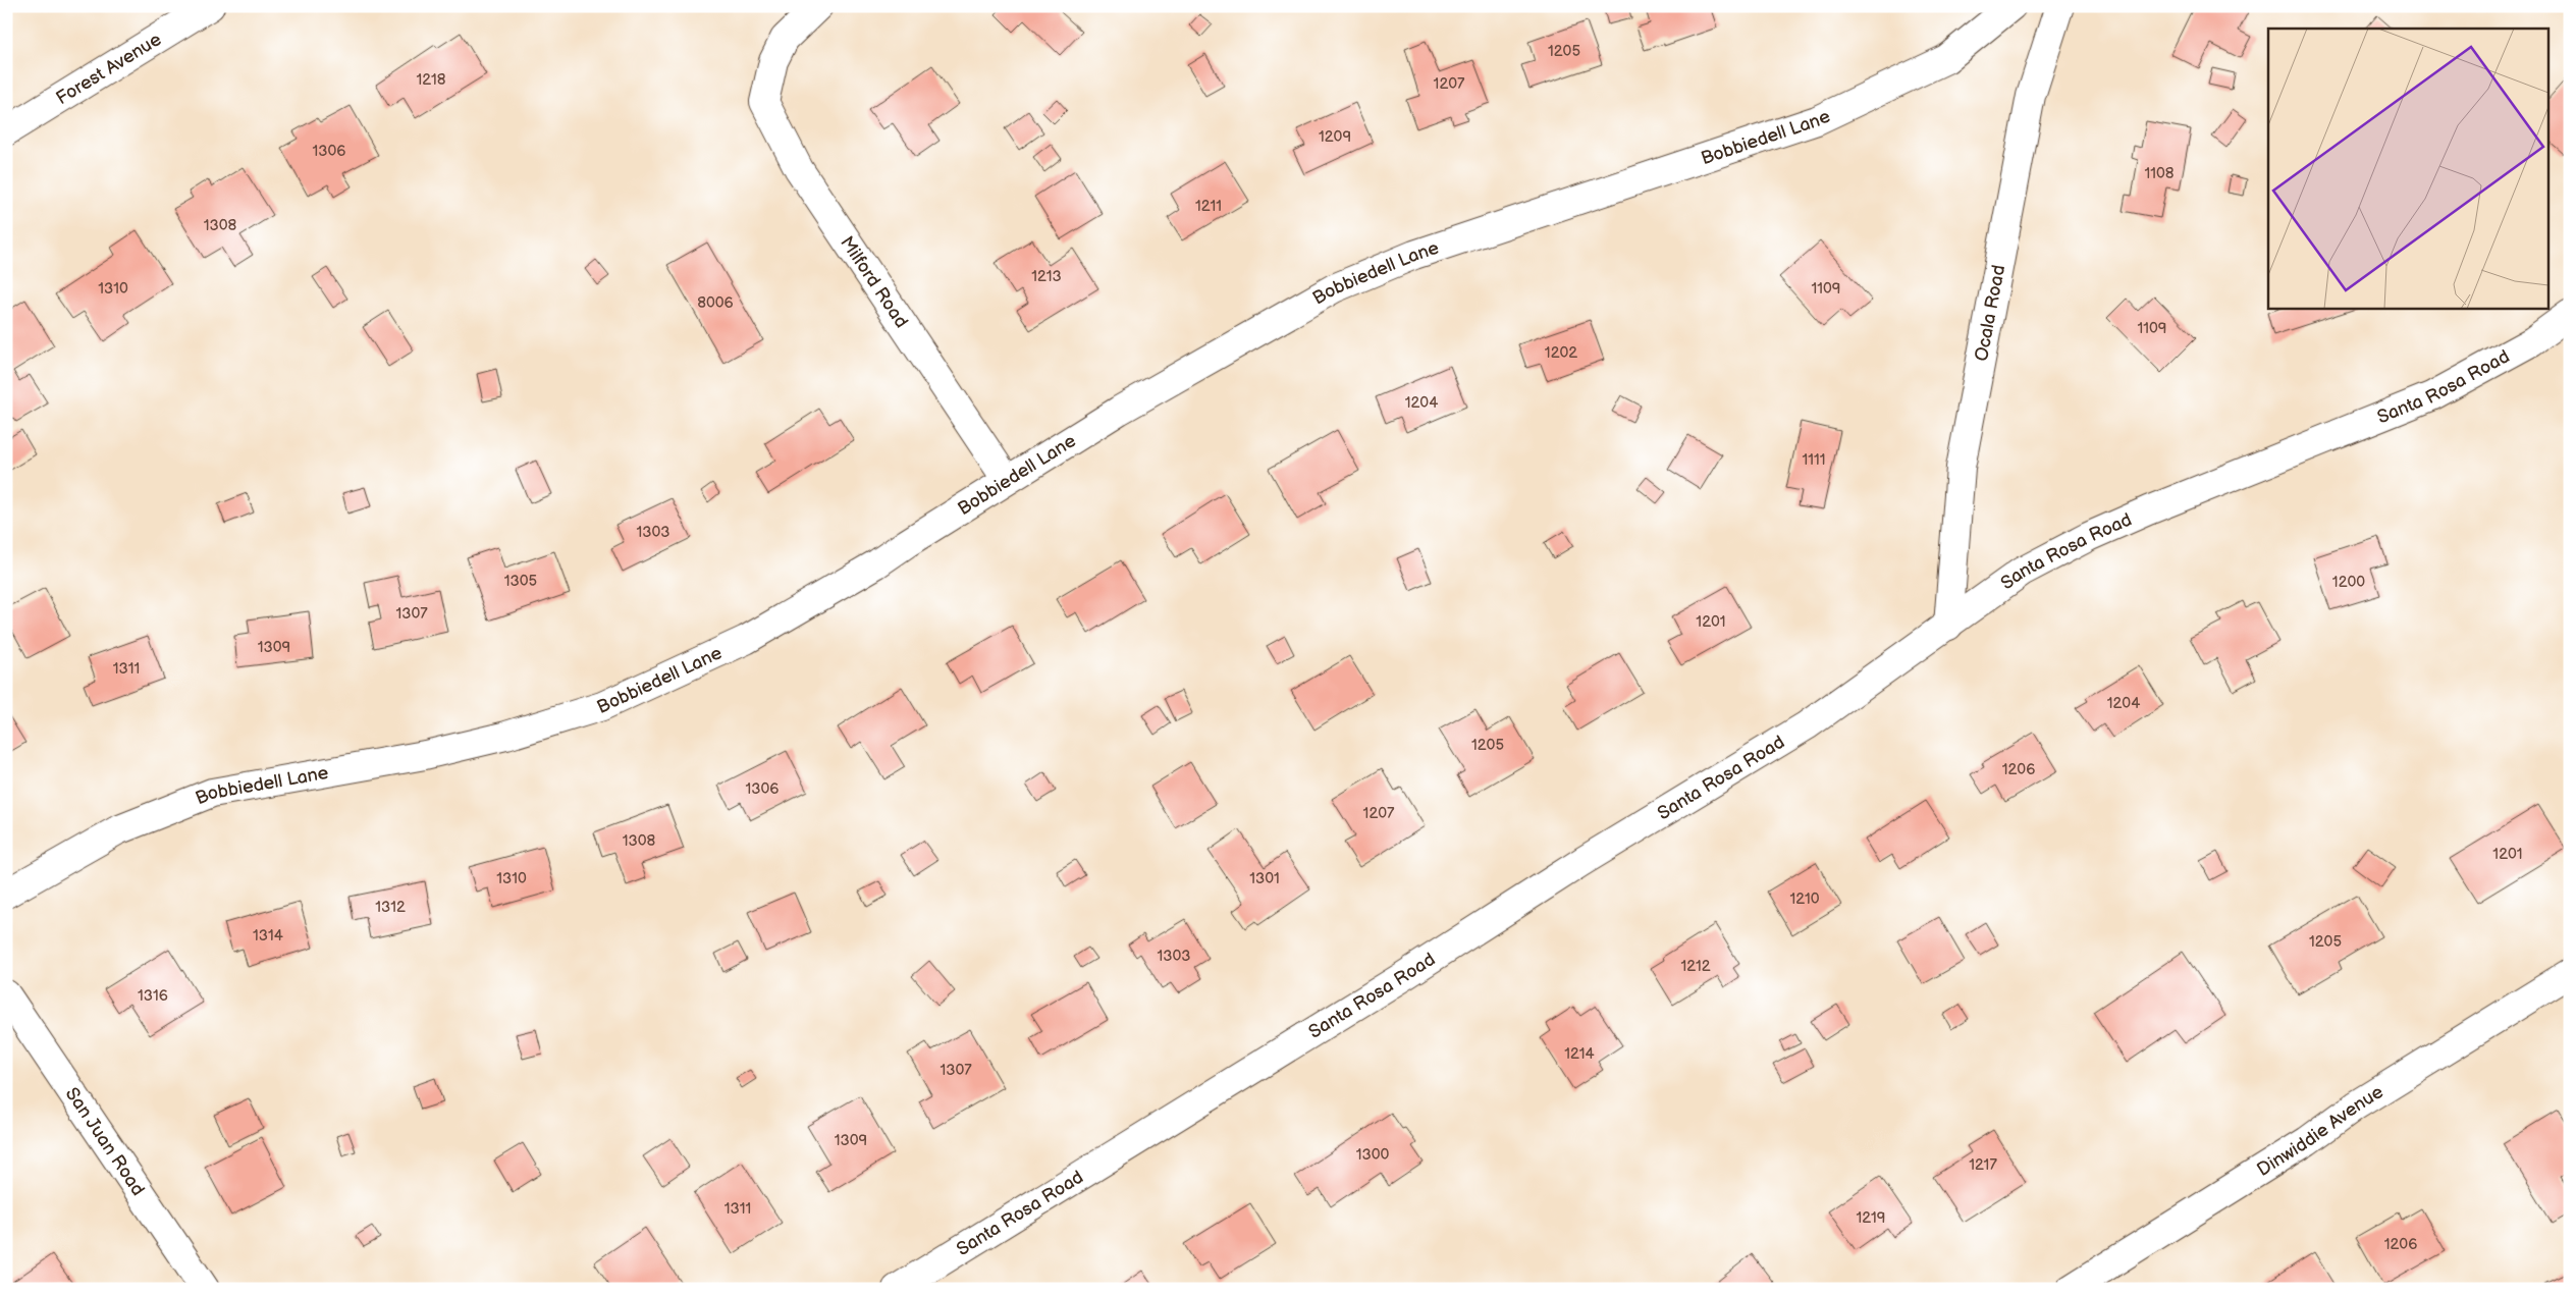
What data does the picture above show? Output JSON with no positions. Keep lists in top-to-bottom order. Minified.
{"streets":{"street":["Forest Avenue","Bobbiedell Lane","Milford Road","Ocala Road","Santa Rosa Road","Dinwiddie Avenue","San Juan Road"]},"crossings":[["Bobbiedell Lane","Milford Road"],["Ocala Road","Santa Rosa Road"]],"house_numbers":["1205","1218","1207","1209","1306","1108","1211","1308","1213","1310","1109","8006","1109","1202","1204","1111","1303","1305","1200","1307","1201","1309","1311","1204","1205","1206","1306","1207","1308","1201","1310","1301","1210","1312","1314","1205","1303","1212","1316","1214","1307","1309","1300","1217","1311","1219","1206"]}
